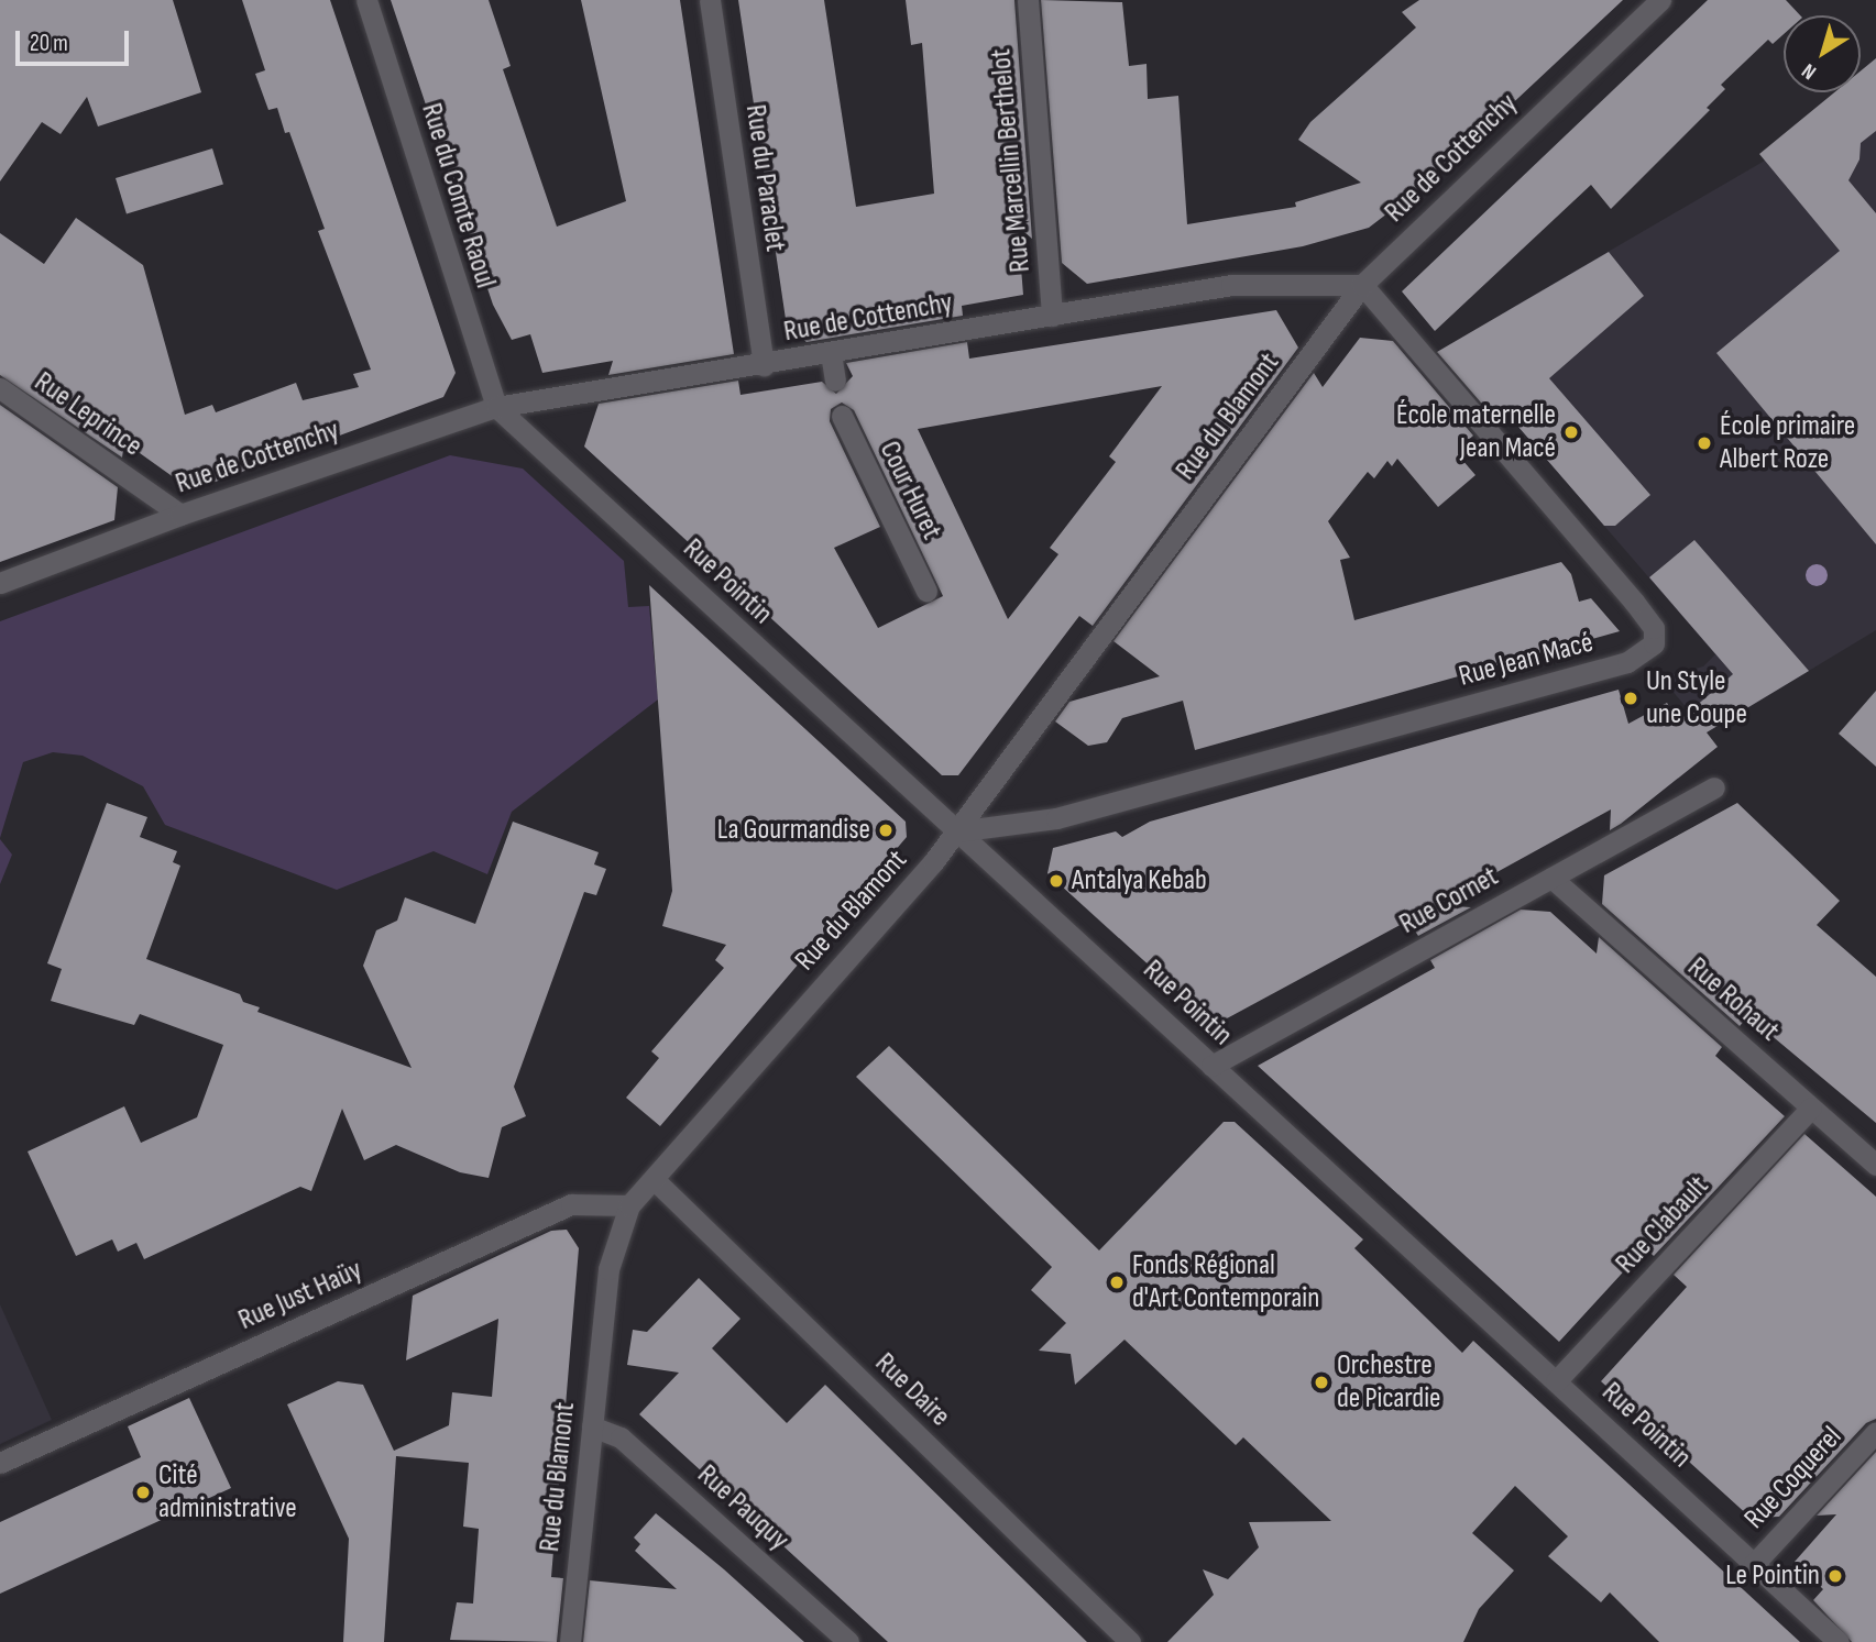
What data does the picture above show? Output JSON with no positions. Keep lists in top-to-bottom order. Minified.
{"streets":{"street":["Rue de Cottenchy","Rue Marcellin Berthelot","Rue du Paraclet","Rue du Comte Raoul","Rue Leprince","Rue du Blamont","Cour Huret","Rue Pointin","Rue Jean Macé","Rue Cornet","Rue Rohaut","Rue Clabault","Rue Just Haüy","Rue Daire","Rue Coquerel","Rue Pauquy"]},"crossings":[["Rue de Cottenchy","Rue Marcellin Berthelot"],["Rue de Cottenchy","Rue du Paraclet"],["Rue de Cottenchy","Rue du Comte Raoul"],["Rue de Cottenchy","Rue Leprince"],["Rue de Cottenchy","Rue du Blamont"],["Rue de Cottenchy","Rue Pointin"],["Rue de Cottenchy","Rue Jean Macé"],["Rue du Comte Raoul","Rue Pointin"],["Rue du Blamont","Rue Pointin"],["Rue du Blamont","Rue Jean Macé"],["Rue du Blamont","Rue Just Haüy"],["Rue du Blamont","Rue Daire"],["Rue du Blamont","Rue Pauquy"],["Rue Pointin","Rue Jean Macé"],["Rue Pointin","Rue Cornet"],["Rue Pointin","Rue Clabault"],["Rue Pointin","Rue Coquerel"],["Rue Cornet","Rue Rohaut"],["Rue Rohaut","Rue Clabault"]],"places":["École maternelle Jean Macé","École primaire Albert Roze","Un Style une Coupe","La Gourmandise","Antalya Kebab","Fonds Régional d'Art Contemporain","Orchestre de Picardie","Cité administrative","Le Pointin"],"scale_bar":"20 m","north":"bottom left"}
